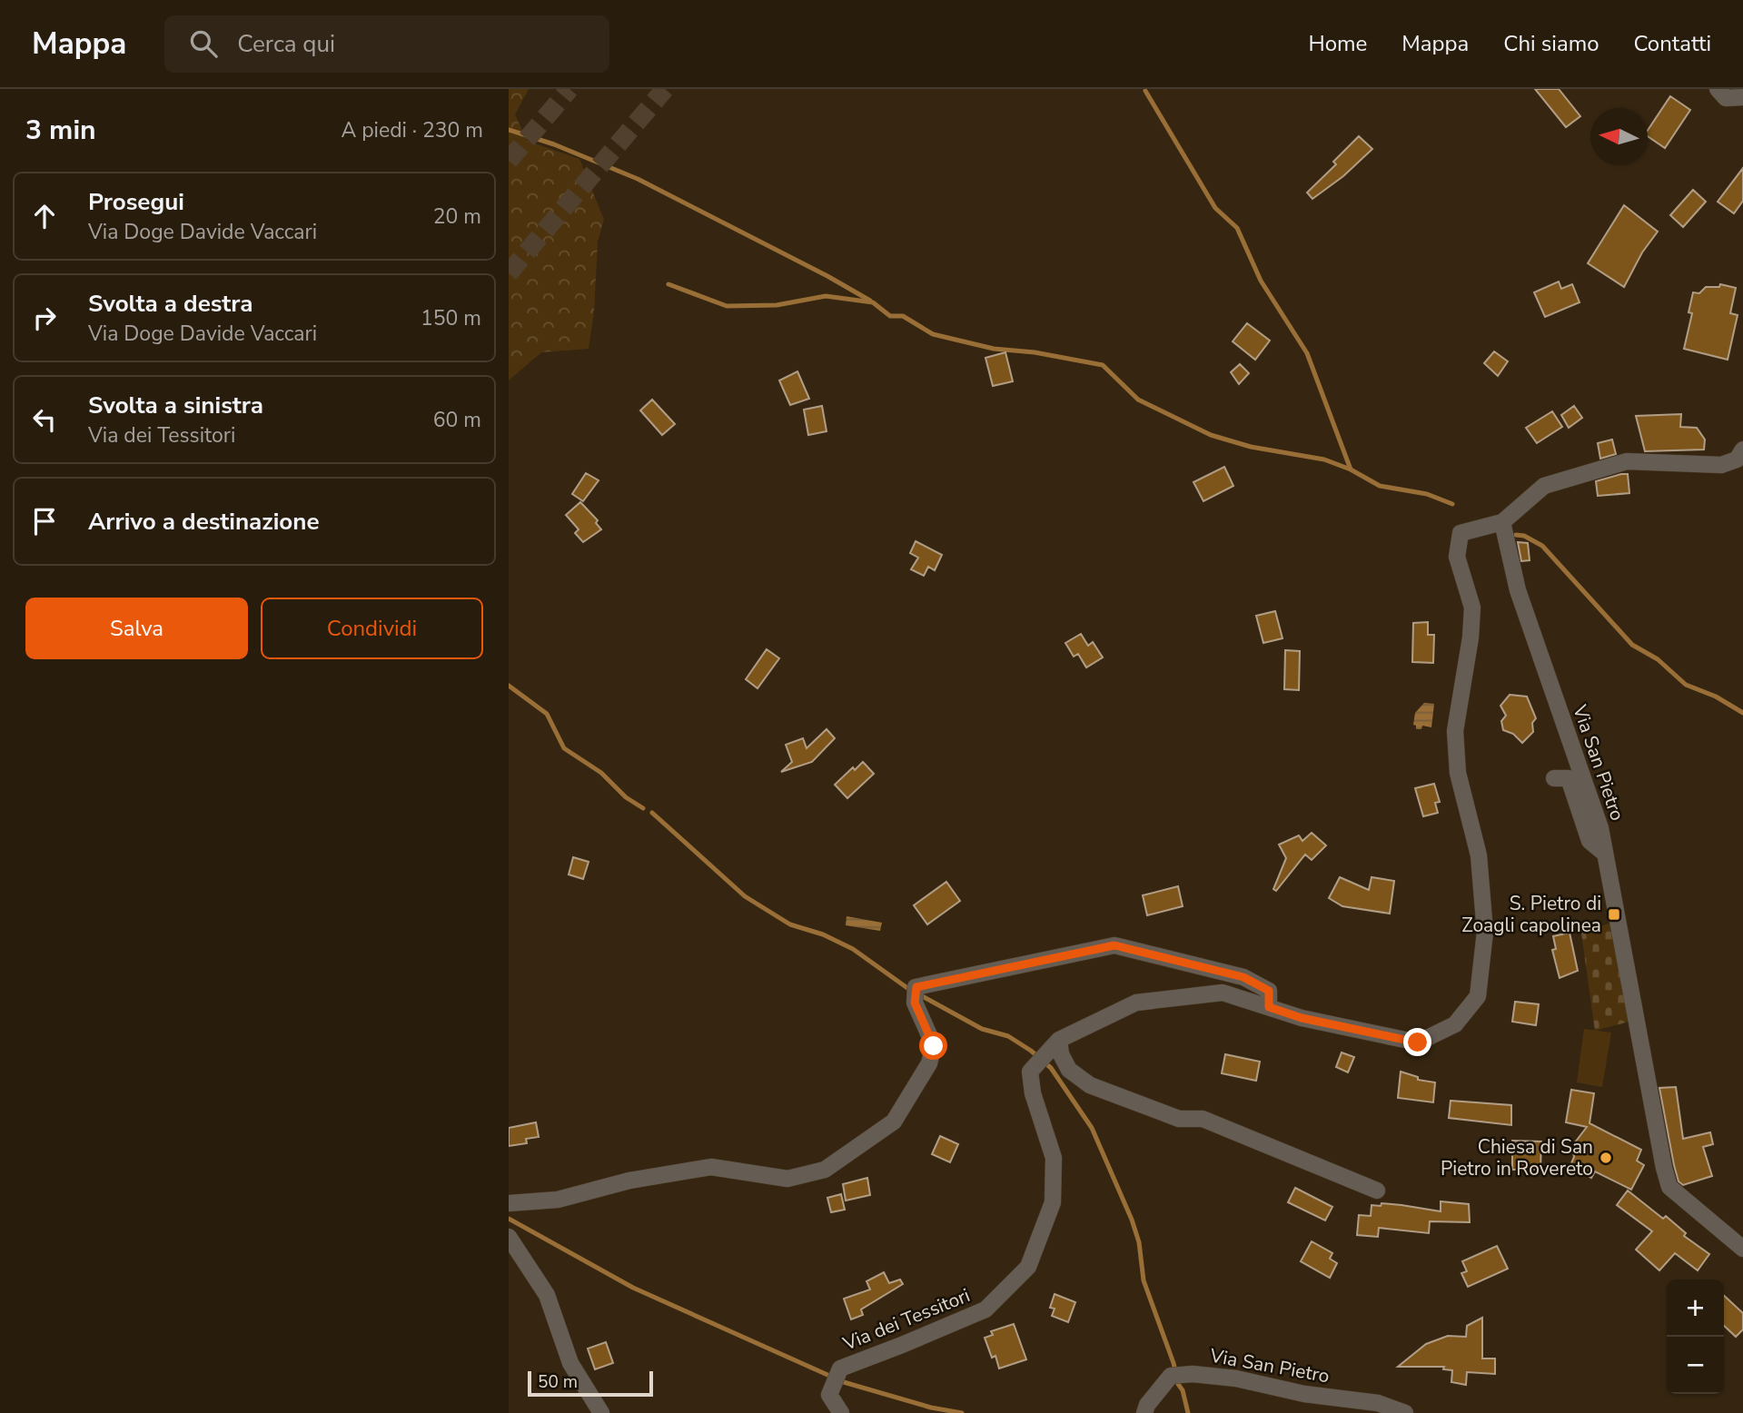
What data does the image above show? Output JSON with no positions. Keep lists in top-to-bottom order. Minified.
{"streets":{"street":["Via San Pietro","Via dei Tessitori"]},"crossings":[["Via San Pietro","Via dei Tessitori"]],"places":{"transit":["S. Pietro di Zoagli capolinea"],"other":["Chiesa di San Pietro in Rovereto"]},"scale_bar":"50 m","north":"left","page":{"header":"Mappa","search":"Cerca qui","nav":["Home","Mappa","Chi siamo","Contatti"],"heading":["3 min","A piedi · 230 m"],"list":[["Prosegui","Via Doge Davide Vaccari","20 m"],["Svolta a destra","Via Doge Davide Vaccari","150 m"],["Svolta a sinistra","Via dei Tessitori","60 m"],"Arrivo a destinazione"],"buttons":["Salva","Condividi"],"map_buttons":["+","−"],"scale":"50 m"}}
